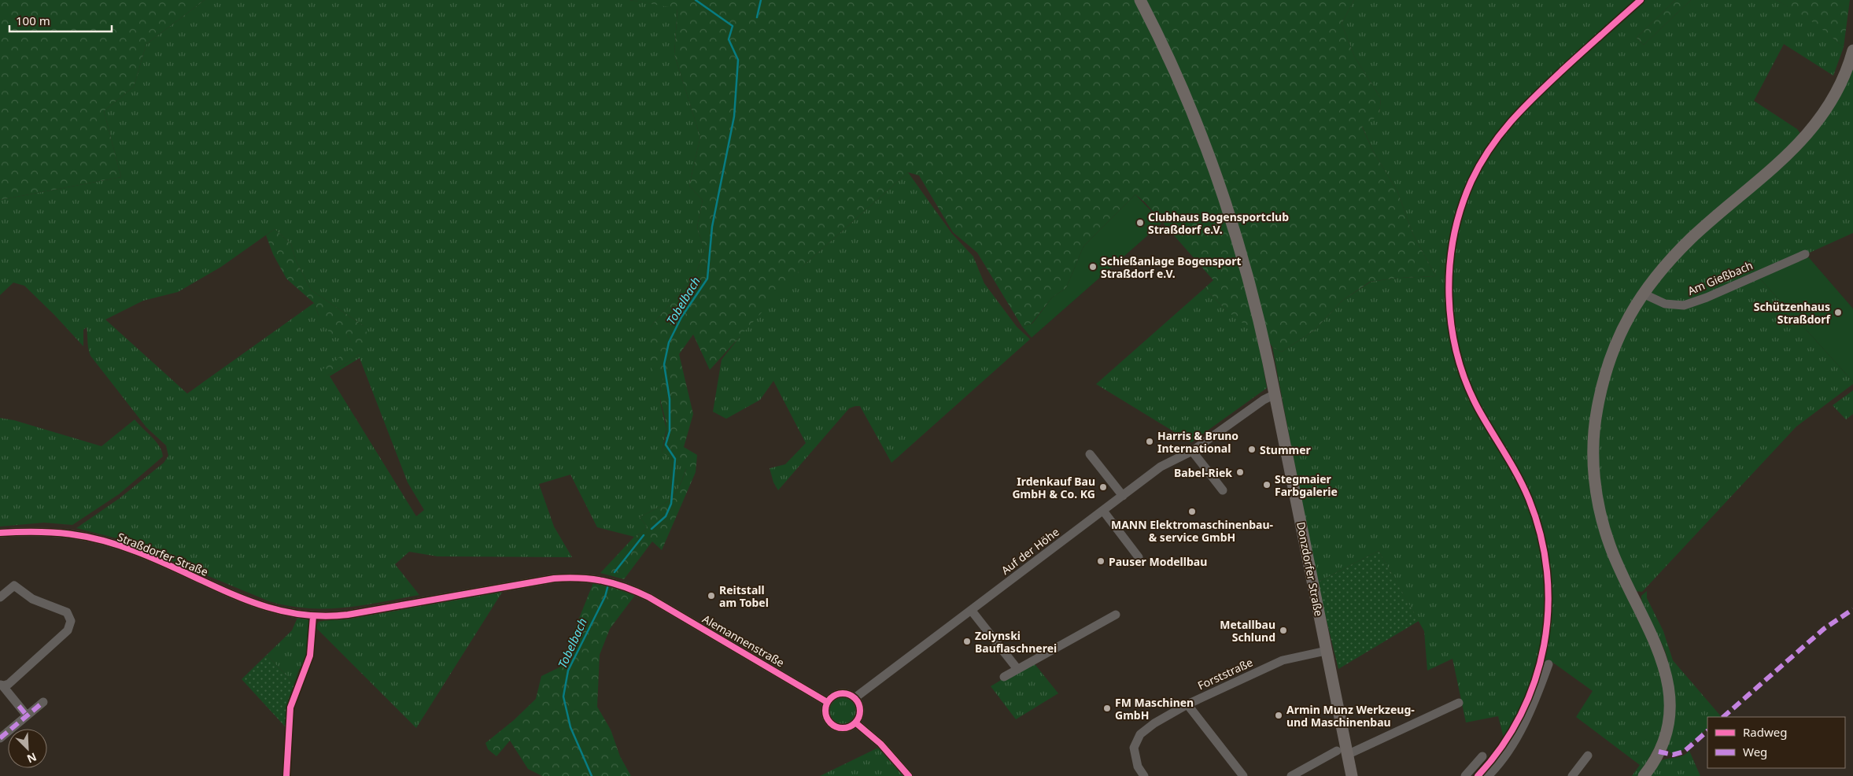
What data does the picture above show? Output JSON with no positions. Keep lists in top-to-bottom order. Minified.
{"streets":{"main road":["Donzdorfer Straße"],"street":["Am Gießbach","Auf der Höhe","Straßdorfer Straße","Alemannenstraße","Forststraße"]},"crossings":[["Auf der Höhe","Donzdorfer Straße"],["Auf der Höhe","Alemannenstraße"],["Straßdorfer Straße","Alemannenstraße"],["Donzdorfer Straße","Forststraße"]],"water":["Tobelbach"],"places":["Clubhaus Bogensportclub Straßdorf e.V.","Schießanlage Bogensport Straßdorf e.V.","Schützenhaus Straßdorf","Harris & Bruno International","Stummer","Babel-Riek","Stegmaier Farbgalerie","Irdenkauf Bau GmbH & Co. KG","MANN Elektromaschinenbau- & service GmbH","Pauser Modellbau","Reitstall am Tobel","Metallbau Schlund","Zolynski Bauflaschnerei","FM Maschinen GmbH","Armin Munz Werkzeug- und Maschinenbau"],"legend":["Radweg","Weg"],"scale_bar":"100 m","north":"bottom right"}
